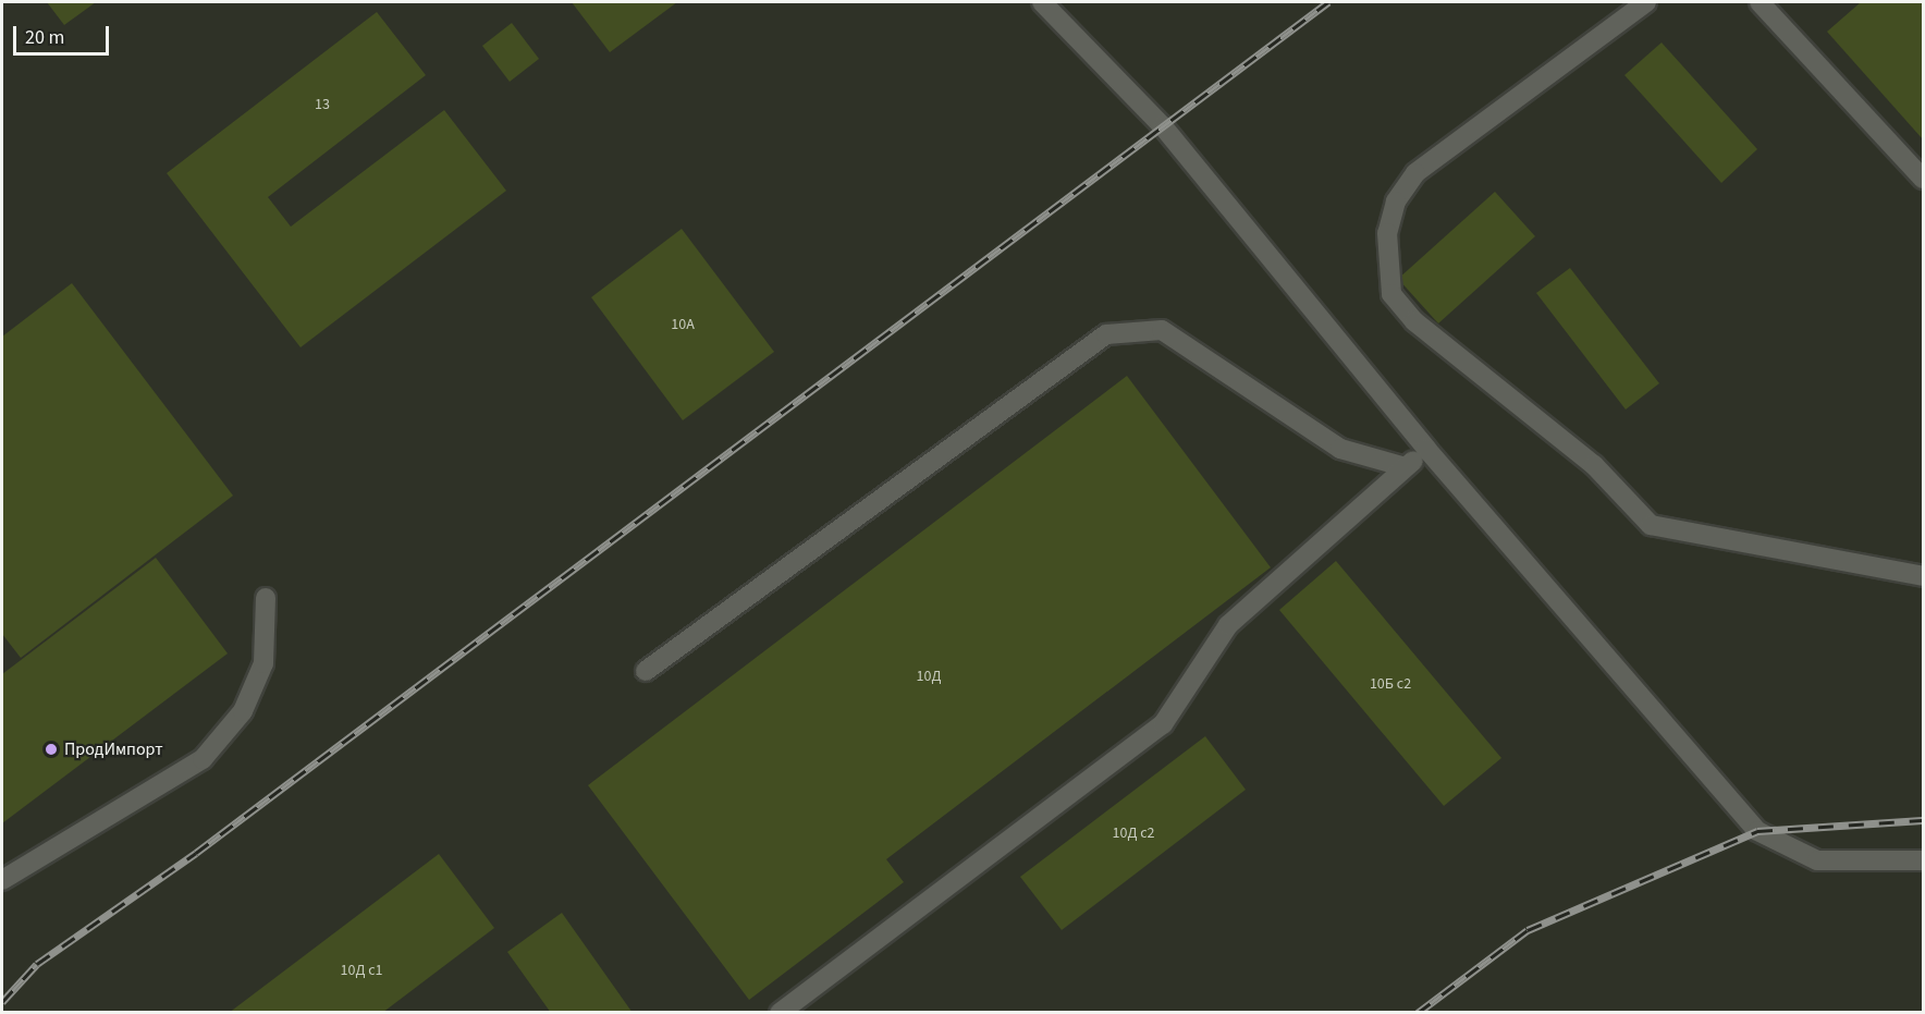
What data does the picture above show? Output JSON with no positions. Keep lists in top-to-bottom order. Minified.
{"places":["ПродИмпорт"],"house_numbers":["13","10А","10Д","10Б с2","10Д с2","10Д с1"],"scale_bar":"20 m"}
